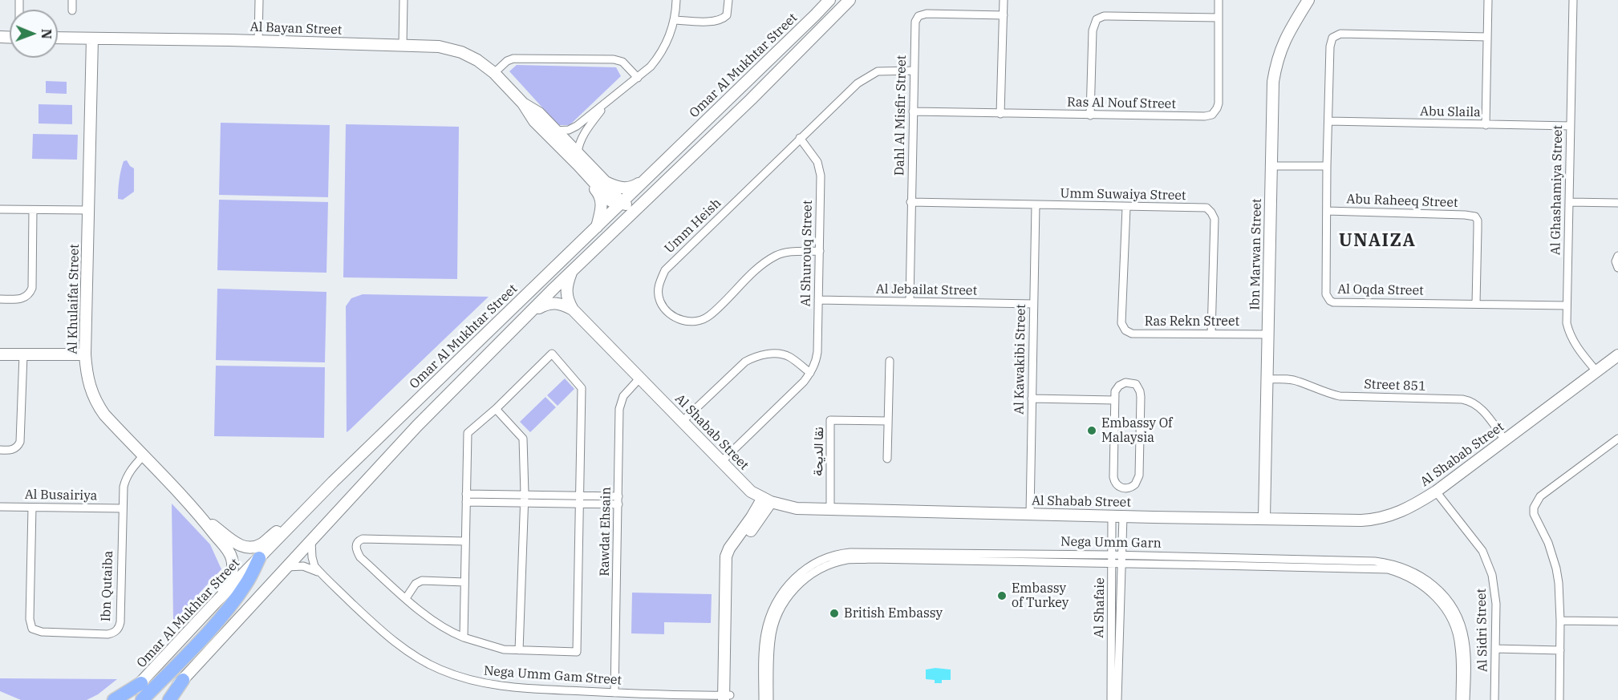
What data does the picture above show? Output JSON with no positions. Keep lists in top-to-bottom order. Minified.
{"streets":{"street":["Al Bayan Street","Omar Al Mukhtar Street","Ras Al Nouf Street","Abu Slaila","Dahl Al Misfir Street","Al Ghashamiya Street","Umm Suwaiya Street","Abu Raheeq Street","Umm Heish","Al Shurouq Street","Ibn Marwan Street","Al Jebailat Street","Al Oqda Street","Al Khulaifat Street","Ras Rekn Street","Al Kawakibi Street","Street 851","Al Shabab Street","نقا الديحة","Al Busairiya","Rawdat Ehsain","Nega Umm Garn","Ibn Qutaiba","Al Shafaie","Al Sidri Street","Nega Umm Gam Street"]},"crossings":[["Al Bayan Street","Omar Al Mukhtar Street"],["Al Bayan Street","Al Khulaifat Street"],["Omar Al Mukhtar Street","Al Khulaifat Street"],["Ras Al Nouf Street","Dahl Al Misfir Street"],["Abu Slaila","Al Ghashamiya Street"],["Abu Slaila","Al Oqda Street"],["Dahl Al Misfir Street","Umm Suwaiya Street"],["Dahl Al Misfir Street","Umm Heish"],["Dahl Al Misfir Street","Al Jebailat Street"],["Al Ghashamiya Street","Al Oqda Street"],["Al Ghashamiya Street","Al Shabab Street"],["Umm Suwaiya Street","Ras Rekn Street"],["Umm Suwaiya Street","Al Kawakibi Street"],["Abu Raheeq Street","Al Oqda Street"],["Umm Heish","Al Shurouq Street"],["Al Shurouq Street","Al Jebailat Street"],["Al Shurouq Street","Al Shabab Street"],["Ibn Marwan Street","Ras Rekn Street"],["Ibn Marwan Street","Street 851"],["Ibn Marwan Street","Al Shabab Street"],["Al Jebailat Street","Al Kawakibi Street"],["Al Khulaifat Street","Ibn Qutaiba"],["Al Kawakibi Street","Al Shabab Street"],["Street 851","Al Shabab Street"],["Al Shabab Street","نقا الديحة"],["Al Shabab Street","Rawdat Ehsain"],["Al Shabab Street","Al Shafaie"],["Al Shabab Street","Al Sidri Street"],["Al Busairiya","Ibn Qutaiba"],["Rawdat Ehsain","Nega Umm Gam Street"],["Nega Umm Garn","Al Shafaie"]],"districts":["UNAIZA"],"places":["Embassy Of Malaysia","Embassy of Turkey","British Embassy"],"north":"right"}
